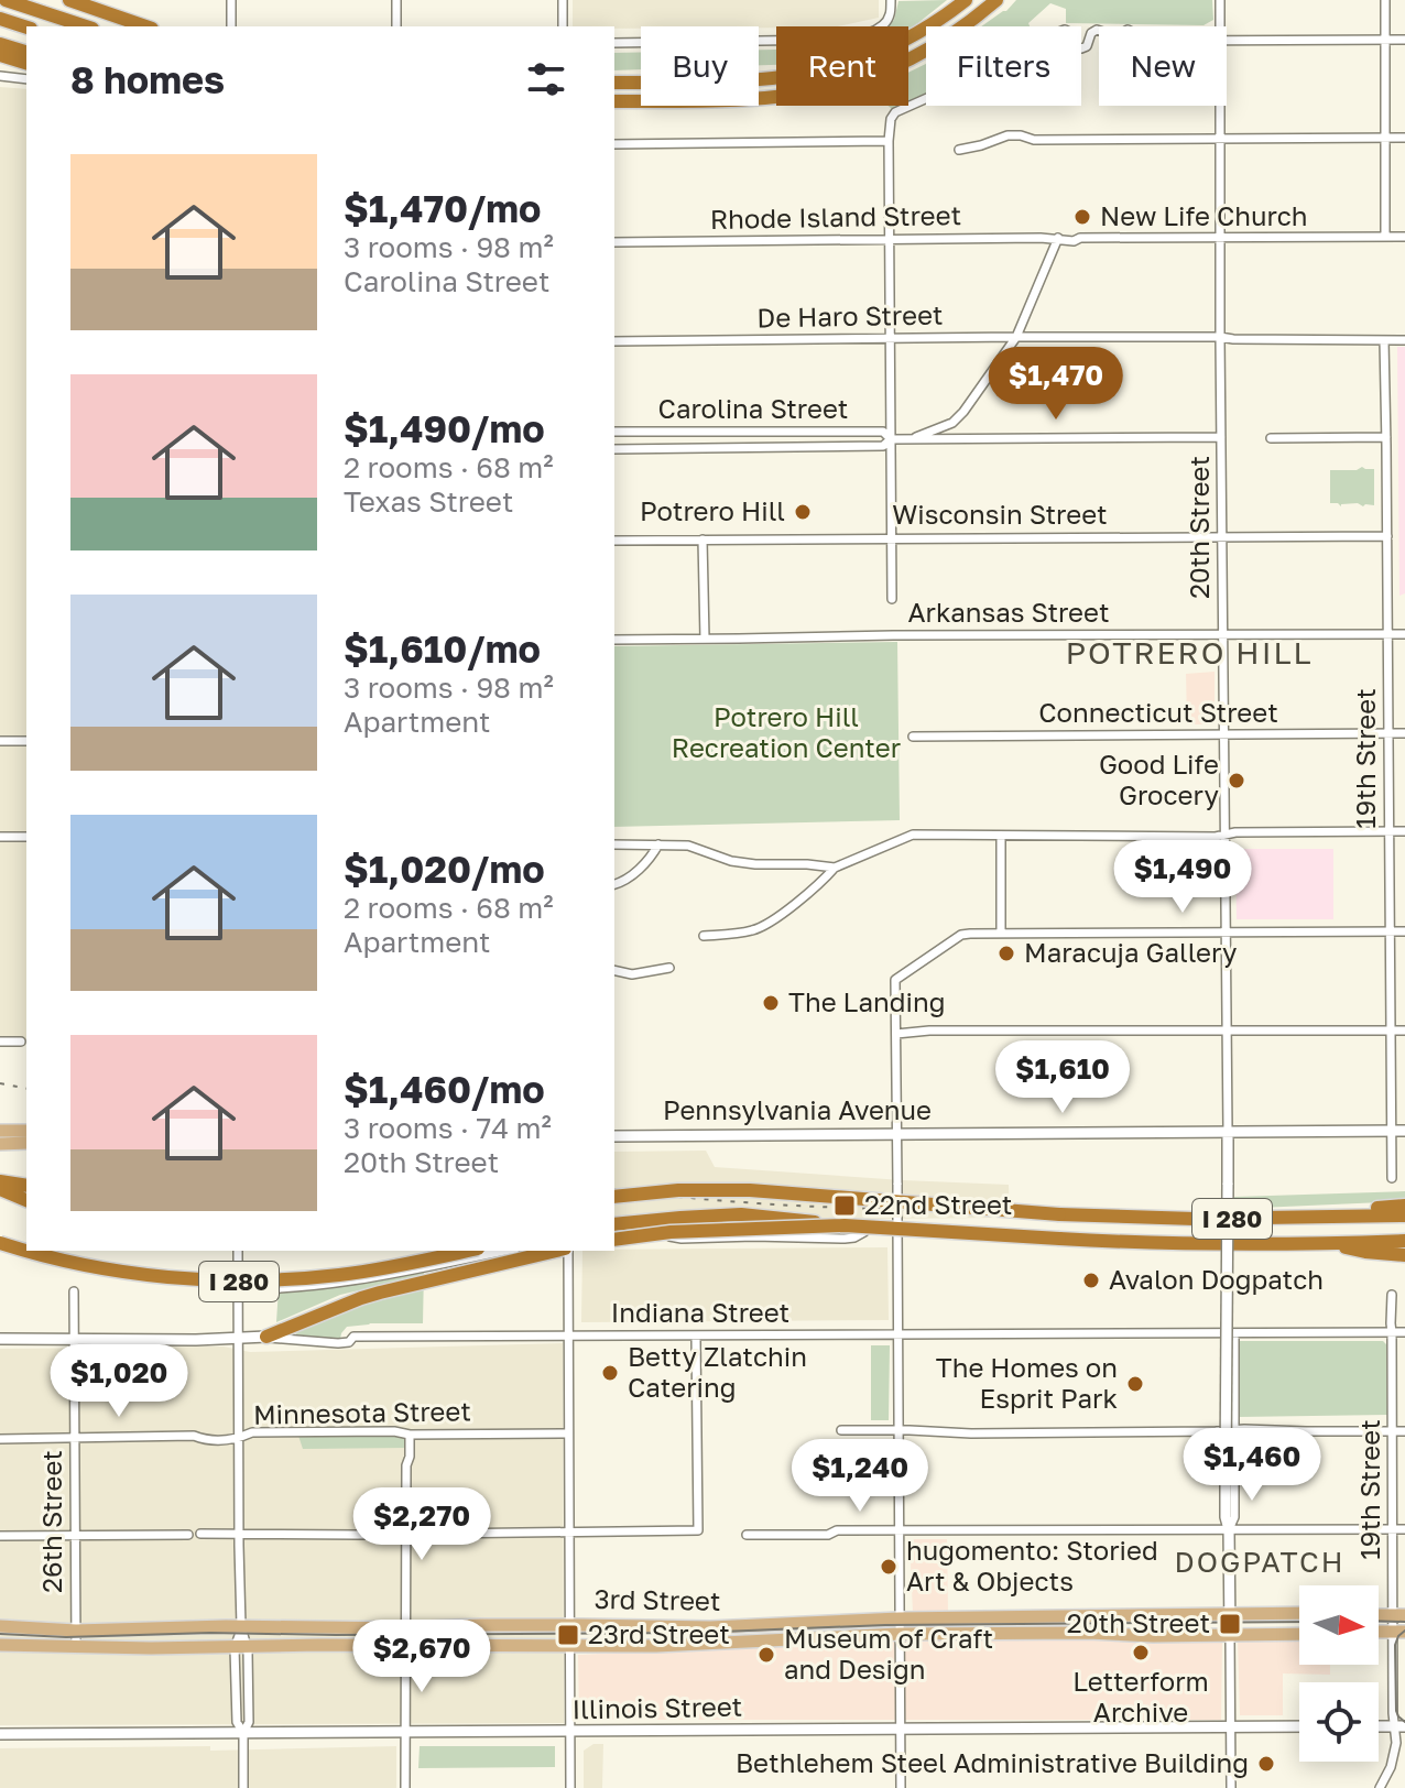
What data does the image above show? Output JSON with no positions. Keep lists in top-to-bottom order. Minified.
{"streets":{"highway":["I 280"],"main road":["3rd Street"],"street":["Rhode Island Street","De Haro Street","Carolina Street","Wisconsin Street","20th Street","Arkansas Street","Connecticut Street","19th Street","Pennsylvania Avenue","Indiana Street","Minnesota Street","26th Street","Illinois Street"]},"crossings":[["Rhode Island Street","20th Street"],["De Haro Street","20th Street"],["De Haro Street","19th Street"],["Carolina Street","20th Street"],["Wisconsin Street","20th Street"],["Wisconsin Street","19th Street"],["20th Street","Arkansas Street"],["20th Street","Connecticut Street"],["20th Street","Pennsylvania Avenue"],["20th Street","Indiana Street"],["20th Street","3rd Street"],["20th Street","Illinois Street"],["Arkansas Street","19th Street"],["Connecticut Street","19th Street"],["19th Street","Pennsylvania Avenue"],["19th Street","Indiana Street"],["Indiana Street","26th Street"],["Minnesota Street","26th Street"],["26th Street","3rd Street"]],"districts":["POTRERO HILL","DOGPATCH"],"parks":["Potrero Hill Recreation Center"],"places":{"other":["New Life Church","Potrero Hill","Good Life Grocery","Maracuja Gallery","The Landing","Avalon Dogpatch","Betty Zlatchin Catering","The Homes on Esprit Park","hugomento: Storied Art & Objects","Letterform Archive","Museum of Craft and Design","Bethlehem Steel Administrative Building"],"transit":["22nd Street","20th Street","23rd Street"]},"north":"right","page":{"chip":["Buy","Rent","Filters","New"],"heading":"8 homes","list":[{"name":"$1,470/mo","note":"3 rooms · 98 m² · Carolina Street"},{"name":"$1,490/mo","note":"2 rooms · 68 m² · Texas Street"},{"name":"$1,610/mo","note":"3 rooms · 98 m² · Apartment"},{"name":"$1,020/mo","note":"2 rooms · 68 m² · Apartment"},{"name":"$1,460/mo","note":"3 rooms · 74 m² · 20th Street"}],"price":["$1,470","$1,490","$1,610","$1,020","$1,460","$1,240","$2,270","$2,670"]}}
